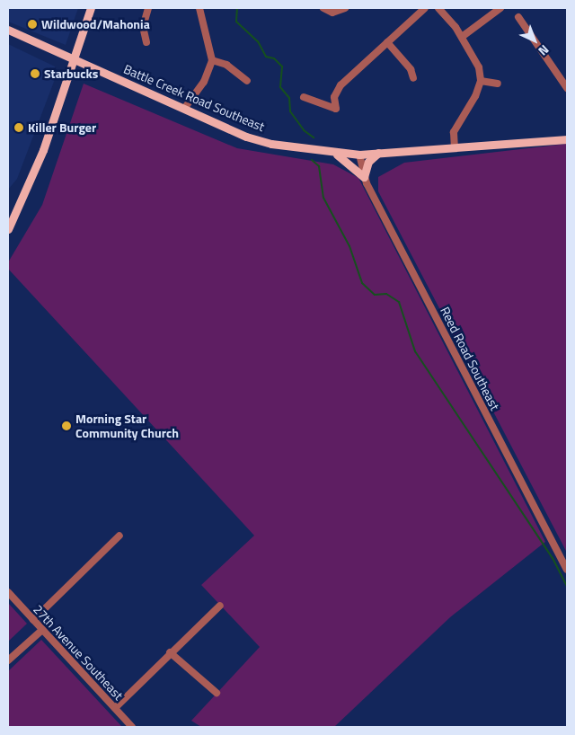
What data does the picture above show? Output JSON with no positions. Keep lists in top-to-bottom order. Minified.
{"streets":{"main road":["Battle Creek Road Southeast"],"street":["Reed Road Southeast","27th Avenue Southeast"]},"crossings":[["Battle Creek Road Southeast","Reed Road Southeast"]],"places":["Wildwood/Mahonia","Starbucks","Killer Burger","Morning Star Community Church"],"north":"bottom right"}
